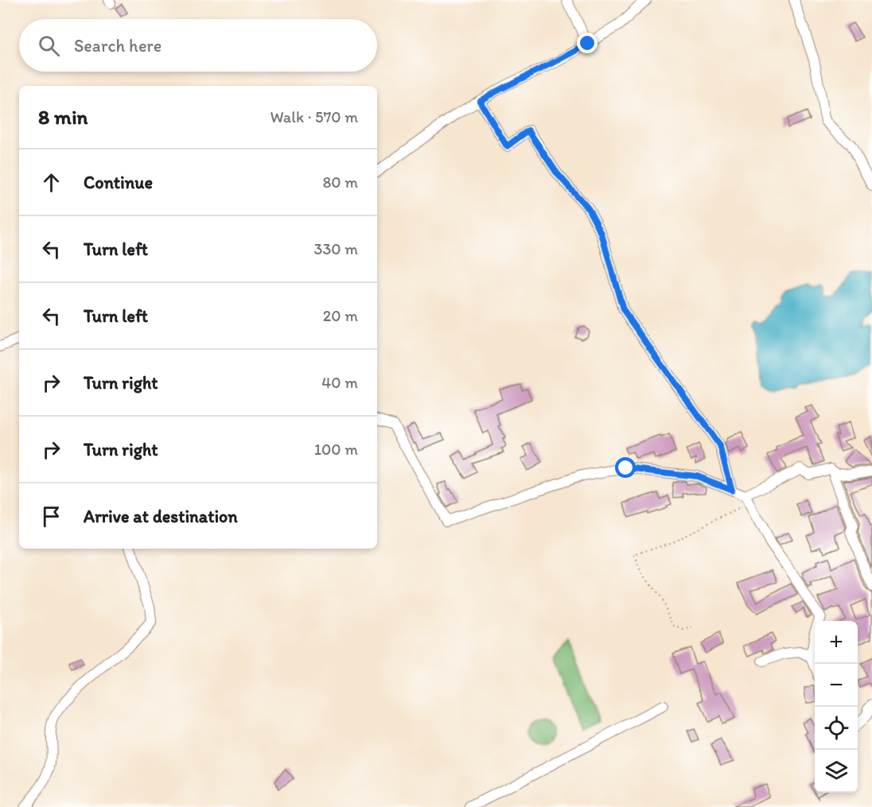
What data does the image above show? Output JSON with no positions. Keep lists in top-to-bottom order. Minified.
{"page":{"search":"Search here","heading":["8 min","Walk · 570 m"],"list":[["Continue","80 m"],["Turn left","330 m"],["Turn left","20 m"],["Turn right","40 m"],["Turn right","100 m"],"Arrive at destination"],"map_buttons":["+","−"]}}
